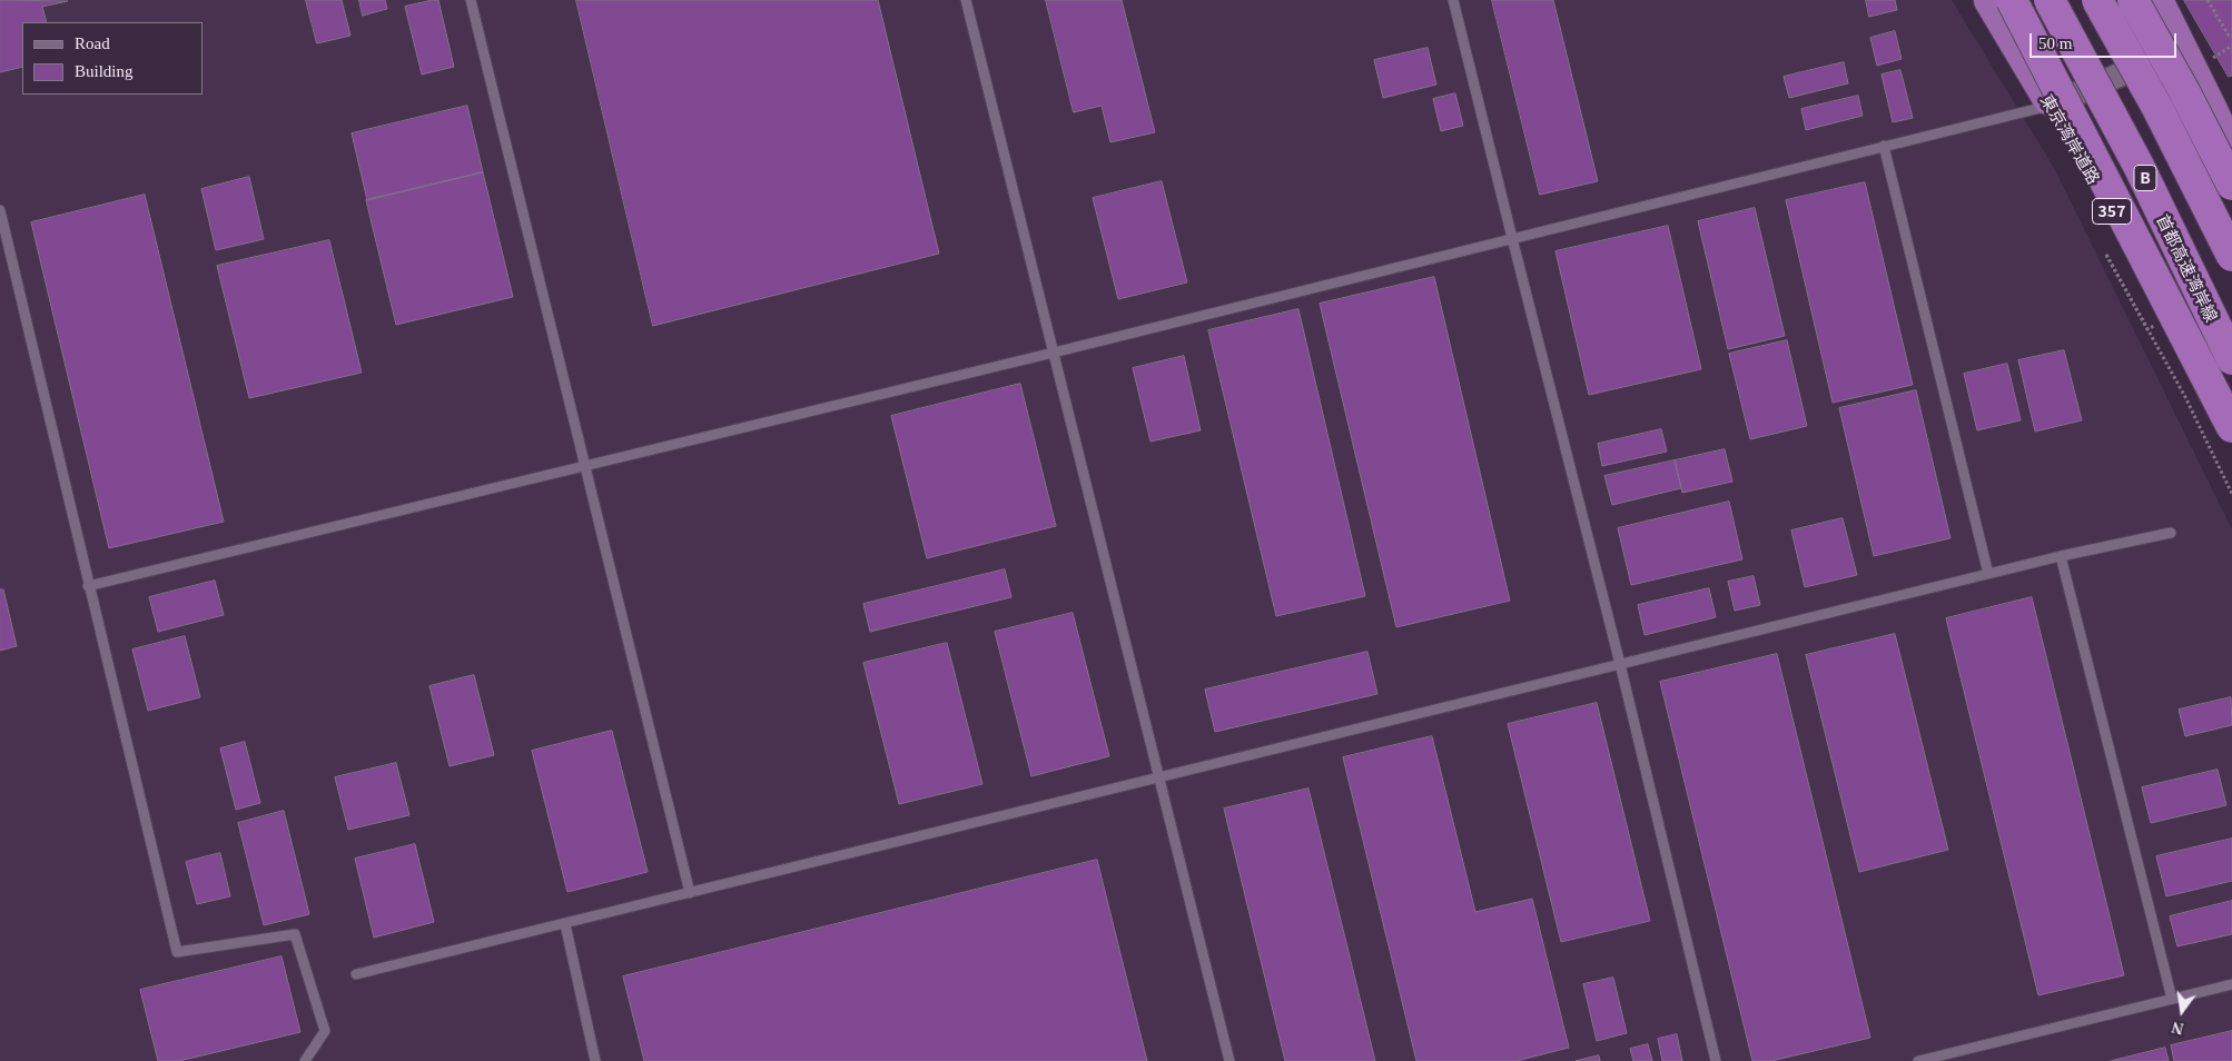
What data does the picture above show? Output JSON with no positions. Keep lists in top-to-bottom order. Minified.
{"streets":{"highway":["東京湾岸道路","B","357","首都高速湾岸線"]},"legend":["Road","Building"],"scale_bar":"50 m","north":"bottom"}
